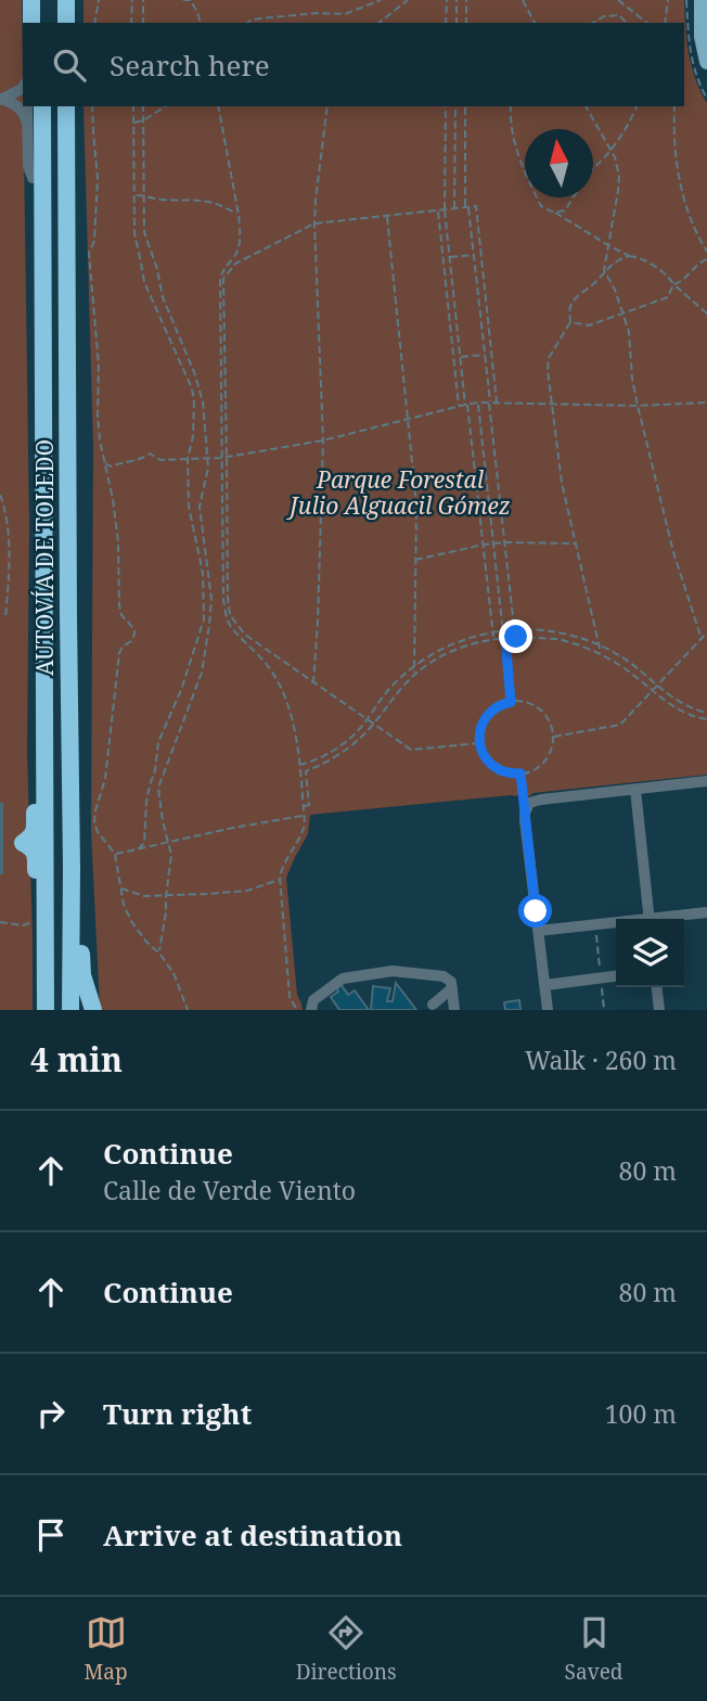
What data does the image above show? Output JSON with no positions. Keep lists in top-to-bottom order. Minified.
{"streets":{"highway":["AUTOVÍA DE TOLEDO"]},"parks":["Parque Forestal Julio Alguacil Gómez"],"north":"top","page":{"search":"Search here","heading":["4 min","Walk · 260 m"],"list":[["Continue","Calle de Verde Viento","80 m"],["Continue","80 m"],["Turn right","100 m"],"Arrive at destination"],"nav":["Map","Directions","Saved"]}}
